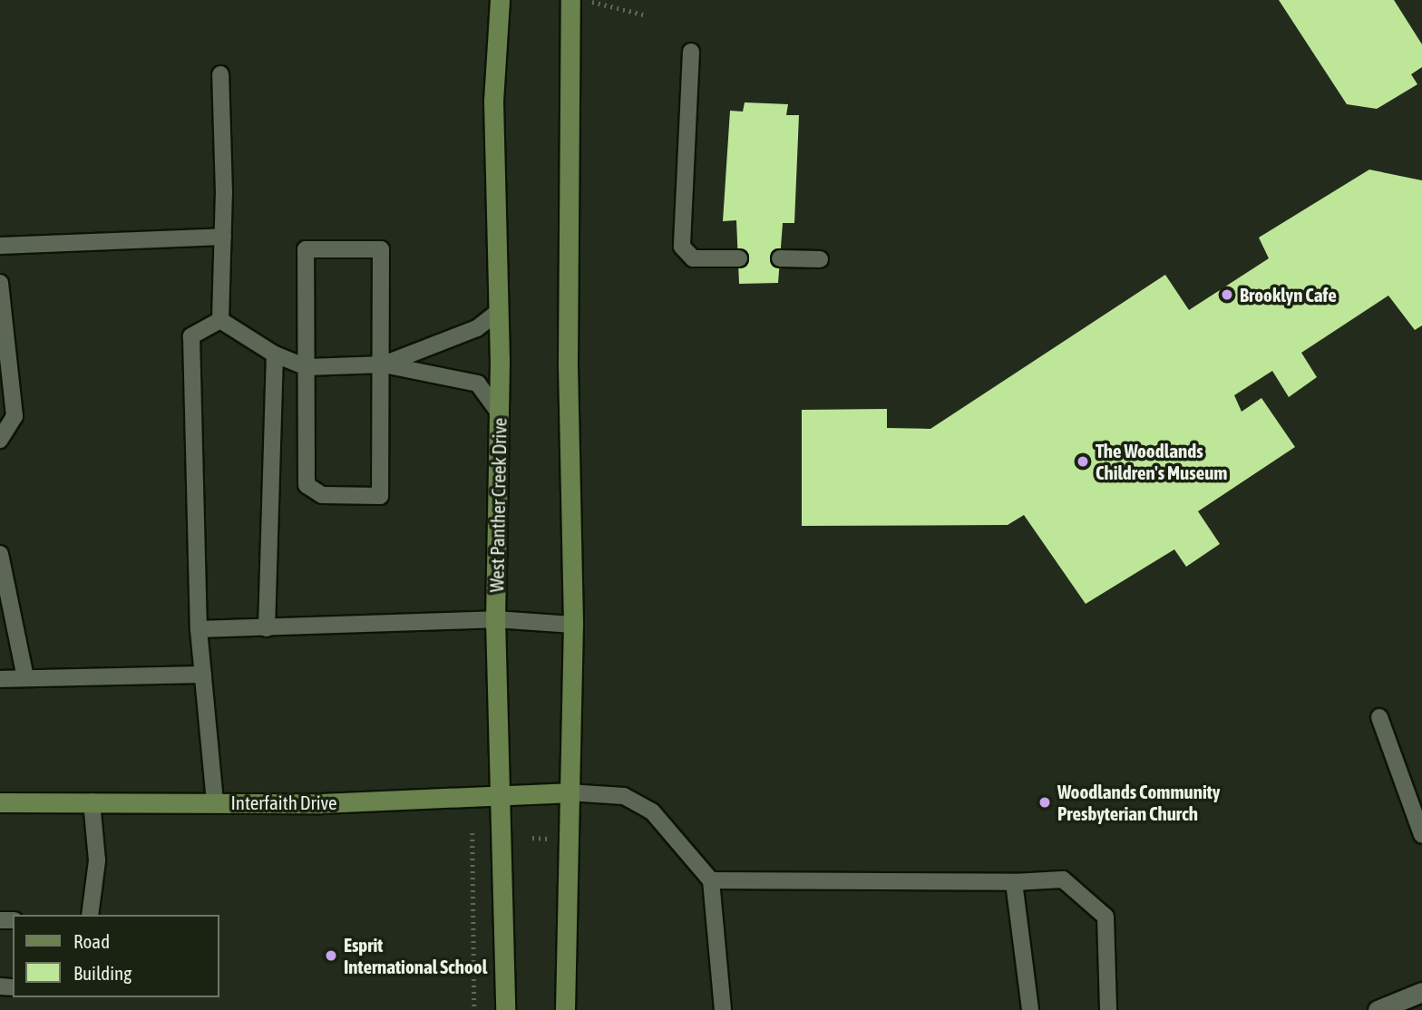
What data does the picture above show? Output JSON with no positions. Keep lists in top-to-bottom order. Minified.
{"streets":{"street":["West Panther Creek Drive","Interfaith Drive"]},"crossings":[["West Panther Creek Drive","Interfaith Drive"]],"places":["Brooklyn Cafe","The Woodlands Children's Museum","Woodlands Community Presbyterian Church","Esprit International School"],"legend":["Road","Building"]}
